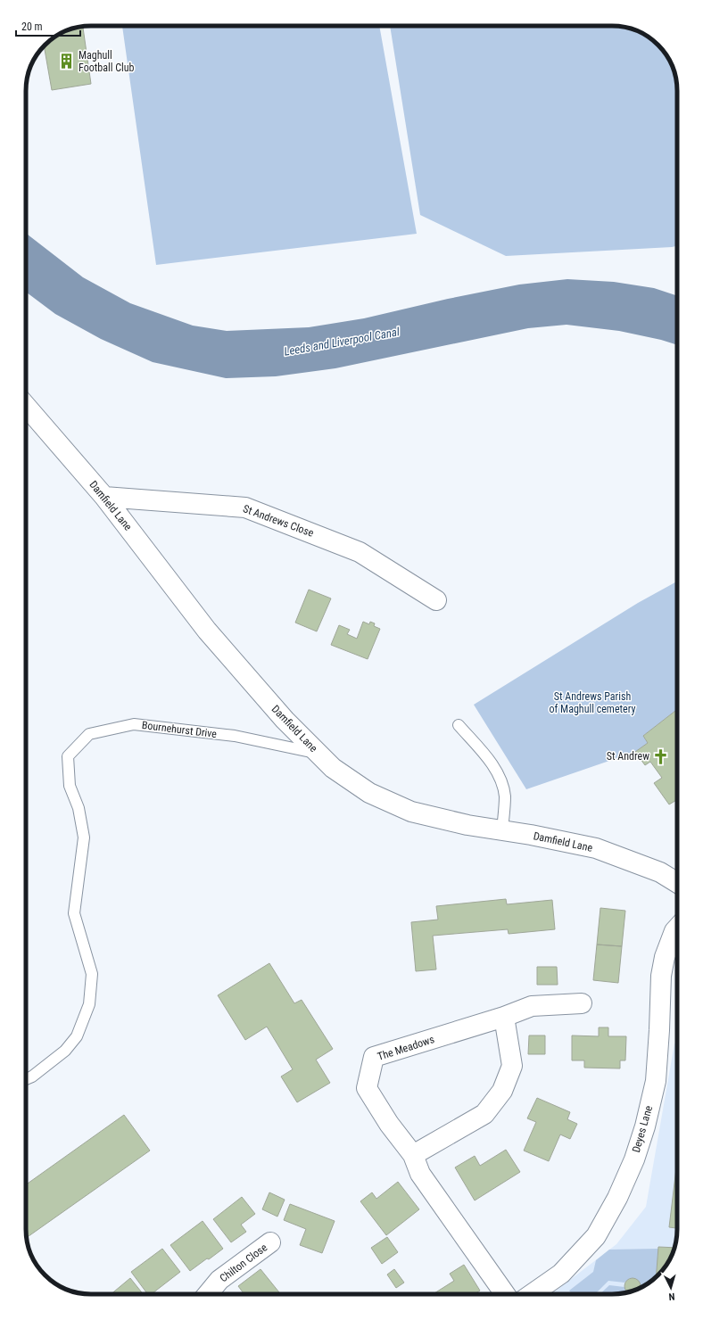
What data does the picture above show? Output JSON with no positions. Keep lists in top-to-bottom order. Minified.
{"streets":{"street":["Damfield Lane","St Andrews Close","The Meadows","Deyes Lane","Chilton Close"],"lane":["Bournehurst Drive"]},"crossings":[["Damfield Lane","St Andrews Close"],["Damfield Lane","Bournehurst Drive"]],"water":["Leeds and Liverpool Canal"],"parks":["St Andrews Parish of Maghull cemetery"],"places":{"building":["Maghull Football Club"],"church":["St Andrew"]},"scale_bar":"20 m","north":"bottom"}
